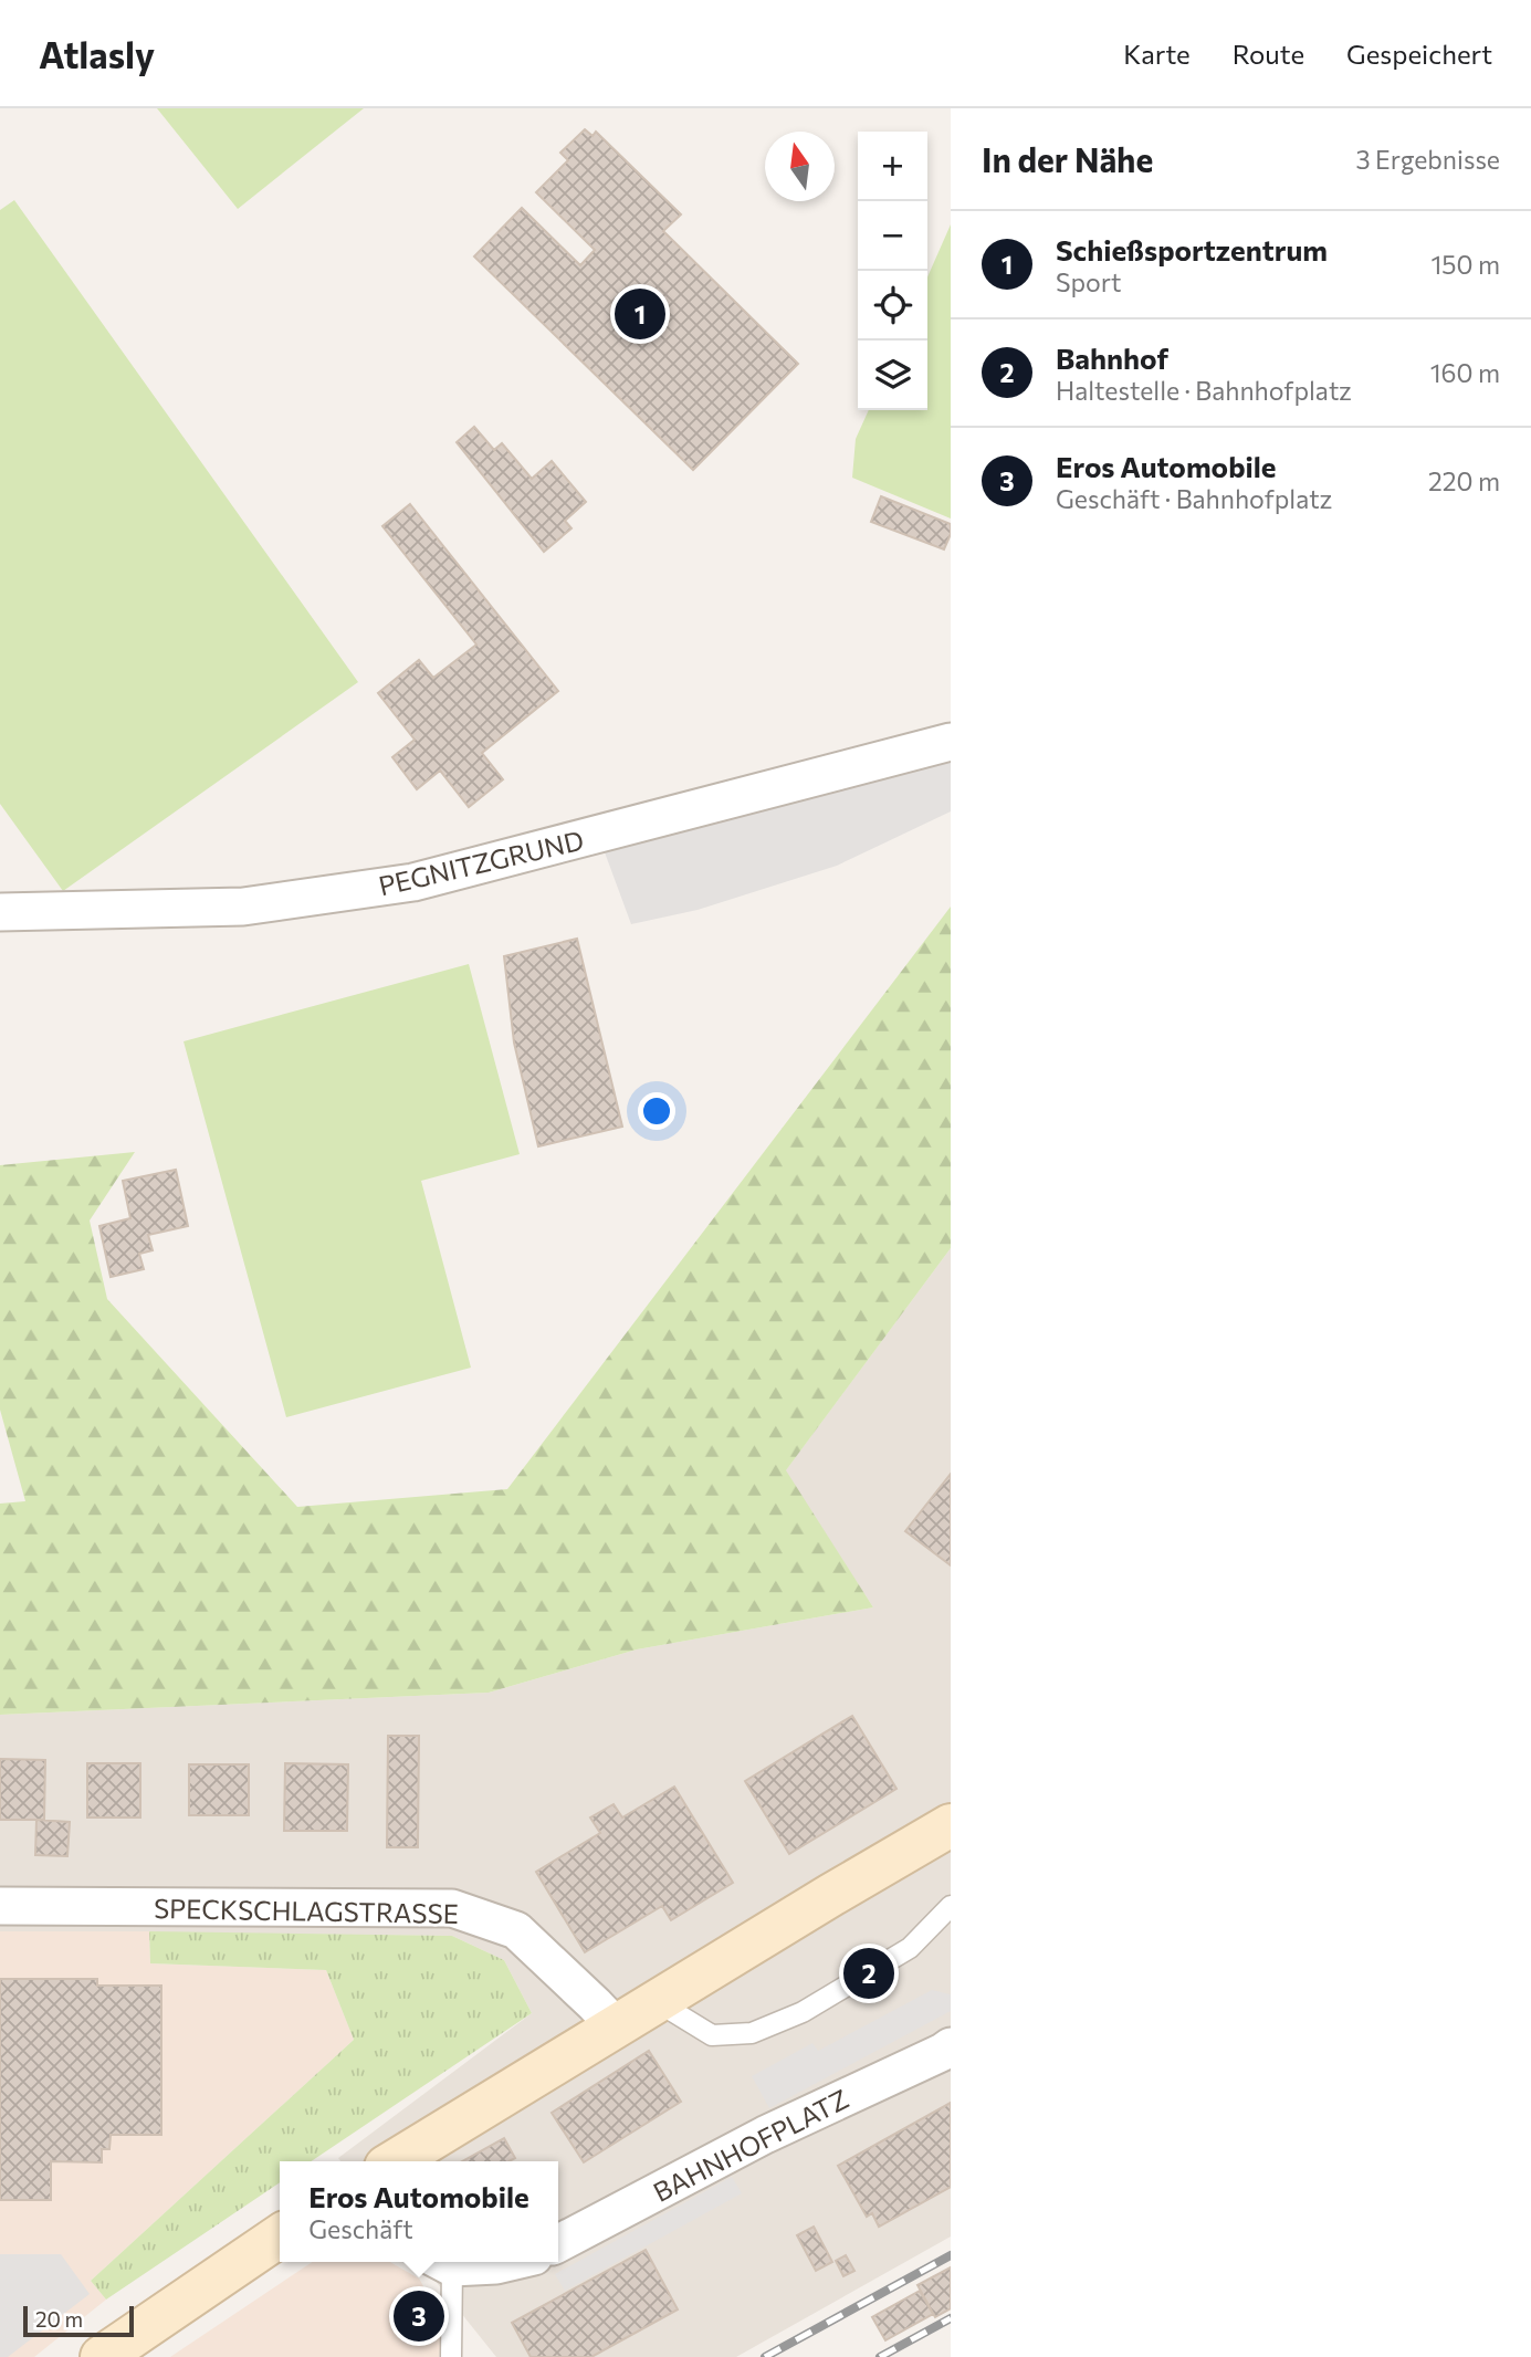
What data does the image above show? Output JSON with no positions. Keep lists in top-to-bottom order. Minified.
{"streets":{"street":["PEGNITZGRUND","SPECKSCHLAGSTRASSE","BAHNHOFPLATZ"]},"scale_bar":"20 m","north":"top","page":{"header":"Atlasly","nav":["Karte","Route","Gespeichert"],"heading":["In der Nähe","3 Ergebnisse"],"map_buttons":["+","−"],"list":[{"mark":"1","name":"Schießsportzentrum","note":"Sport","value":"150 m"},{"mark":"2","name":"Bahnhof","note":"Haltestelle · Bahnhofplatz","value":"160 m"},{"mark":"3","name":"Eros Automobile","note":"Geschäft · Bahnhofplatz","value":"220 m"}],"pins":["1","2","3"],"popup":["Eros Automobile","Geschäft"],"scale":"20 m"}}
